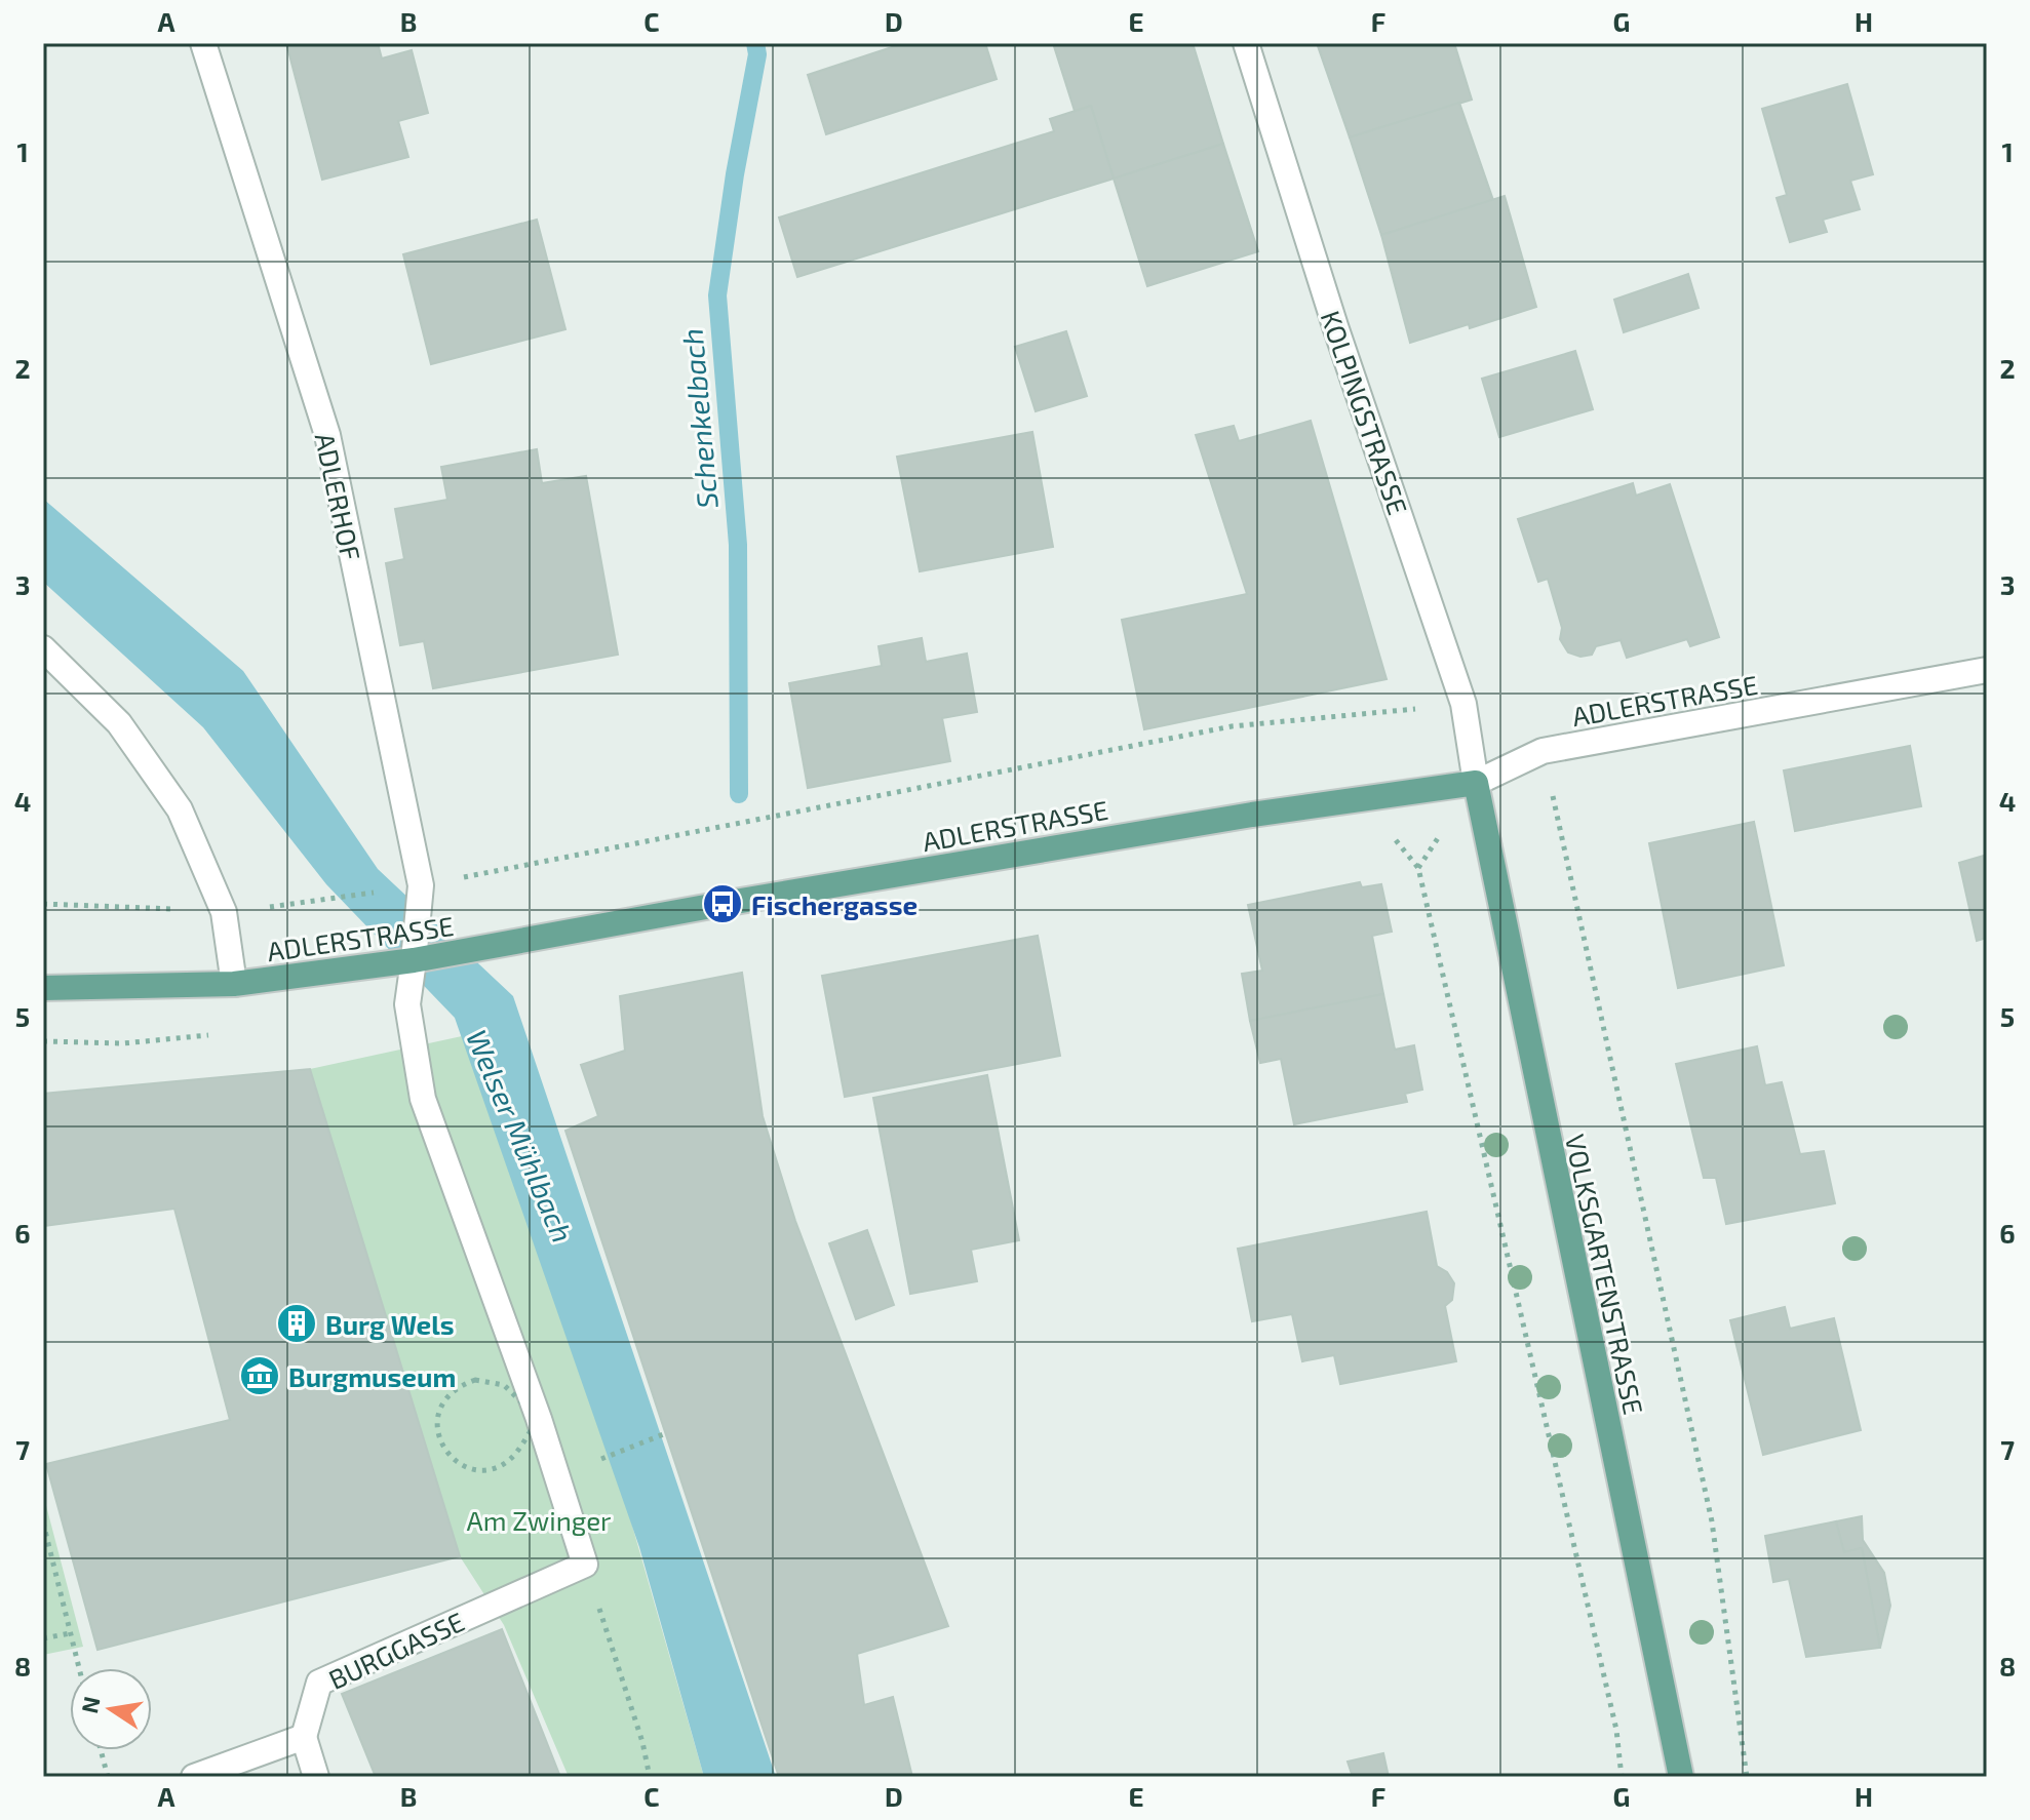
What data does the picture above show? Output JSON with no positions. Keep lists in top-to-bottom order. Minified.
{"streets":{"main road":["ADLERSTRASSE","VOLKSGARTENSTRASSE"],"street":["KOLPINGSTRASSE","ADLERHOF","BURGGASSE"]},"crossings":[["KOLPINGSTRASSE","ADLERSTRASSE"],["KOLPINGSTRASSE","VOLKSGARTENSTRASSE"],["ADLERHOF","ADLERSTRASSE"],["ADLERSTRASSE","VOLKSGARTENSTRASSE"]],"water":["Schenkelbach","Welser Mühlbach"],"parks":["Am Zwinger"],"places":{"bus stop":["Fischergasse"],"building":["Burg Wels"],"museum":["Burgmuseum"]},"north":"left","grid":{"columns":["A","B","C","D","E","F","G","H"],"rows":["1","2","3","4","5","6","7","8"]}}
